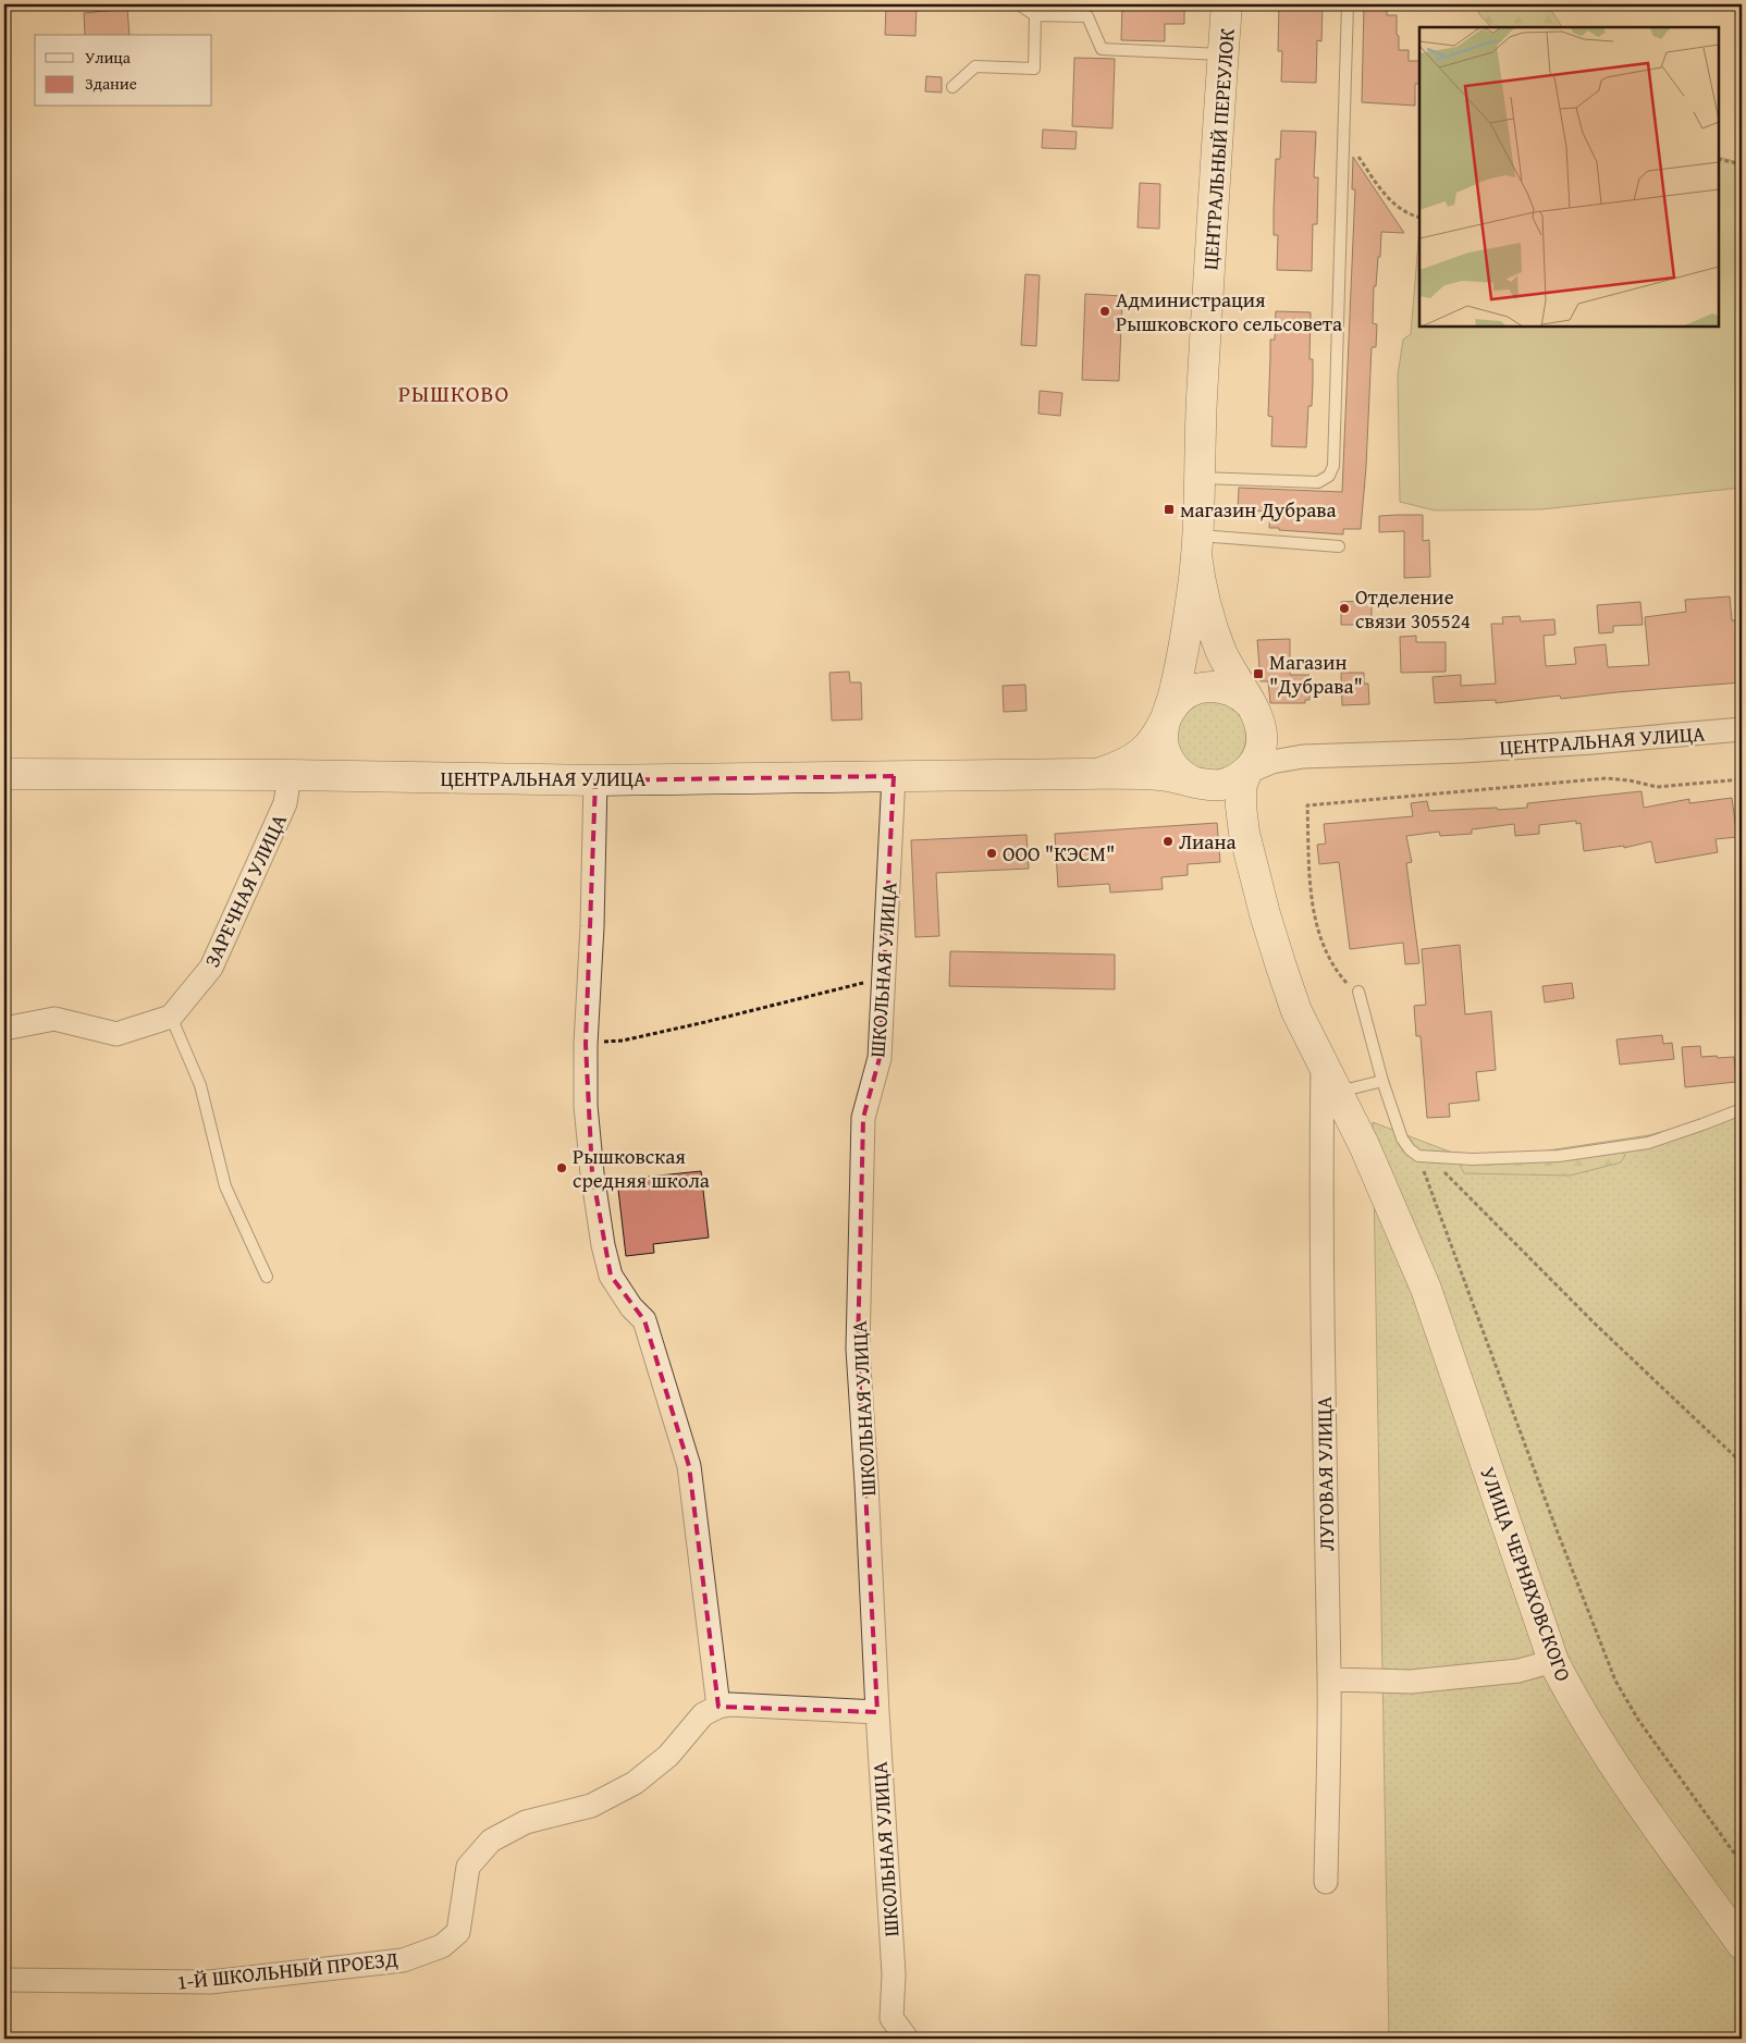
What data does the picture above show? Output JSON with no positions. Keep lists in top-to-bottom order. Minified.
{"streets":{"main road":["ЦЕНТРАЛЬНЫЙ ПЕРЕУЛОК","ЦЕНТРАЛЬНАЯ УЛИЦА","УЛИЦА ЧЕРНЯХОВСКОГО"],"street":["ЗАРЕЧНАЯ УЛИЦА","ШКОЛЬНАЯ УЛИЦА","ЛУГОВАЯ УЛИЦА","1-Й ШКОЛЬНЫЙ ПРОЕЗД"]},"crossings":[["ЦЕНТРАЛЬНАЯ УЛИЦА","ЗАРЕЧНАЯ УЛИЦА"],["ЦЕНТРАЛЬНАЯ УЛИЦА","ШКОЛЬНАЯ УЛИЦА"],["ЛУГОВАЯ УЛИЦА","УЛИЦА ЧЕРНЯХОВСКОГО"]],"districts":["РЫШКОВО"],"places":{"other":["Администрация Рышковского сельсовета","Отделение связи 305524","Лиана","ООО \"КЭСМ\"","Рышковская средняя школа"],"transit":["магазин Дубрава","Магазин \"Дубрава\""]},"legend":["Улица","Здание"]}
